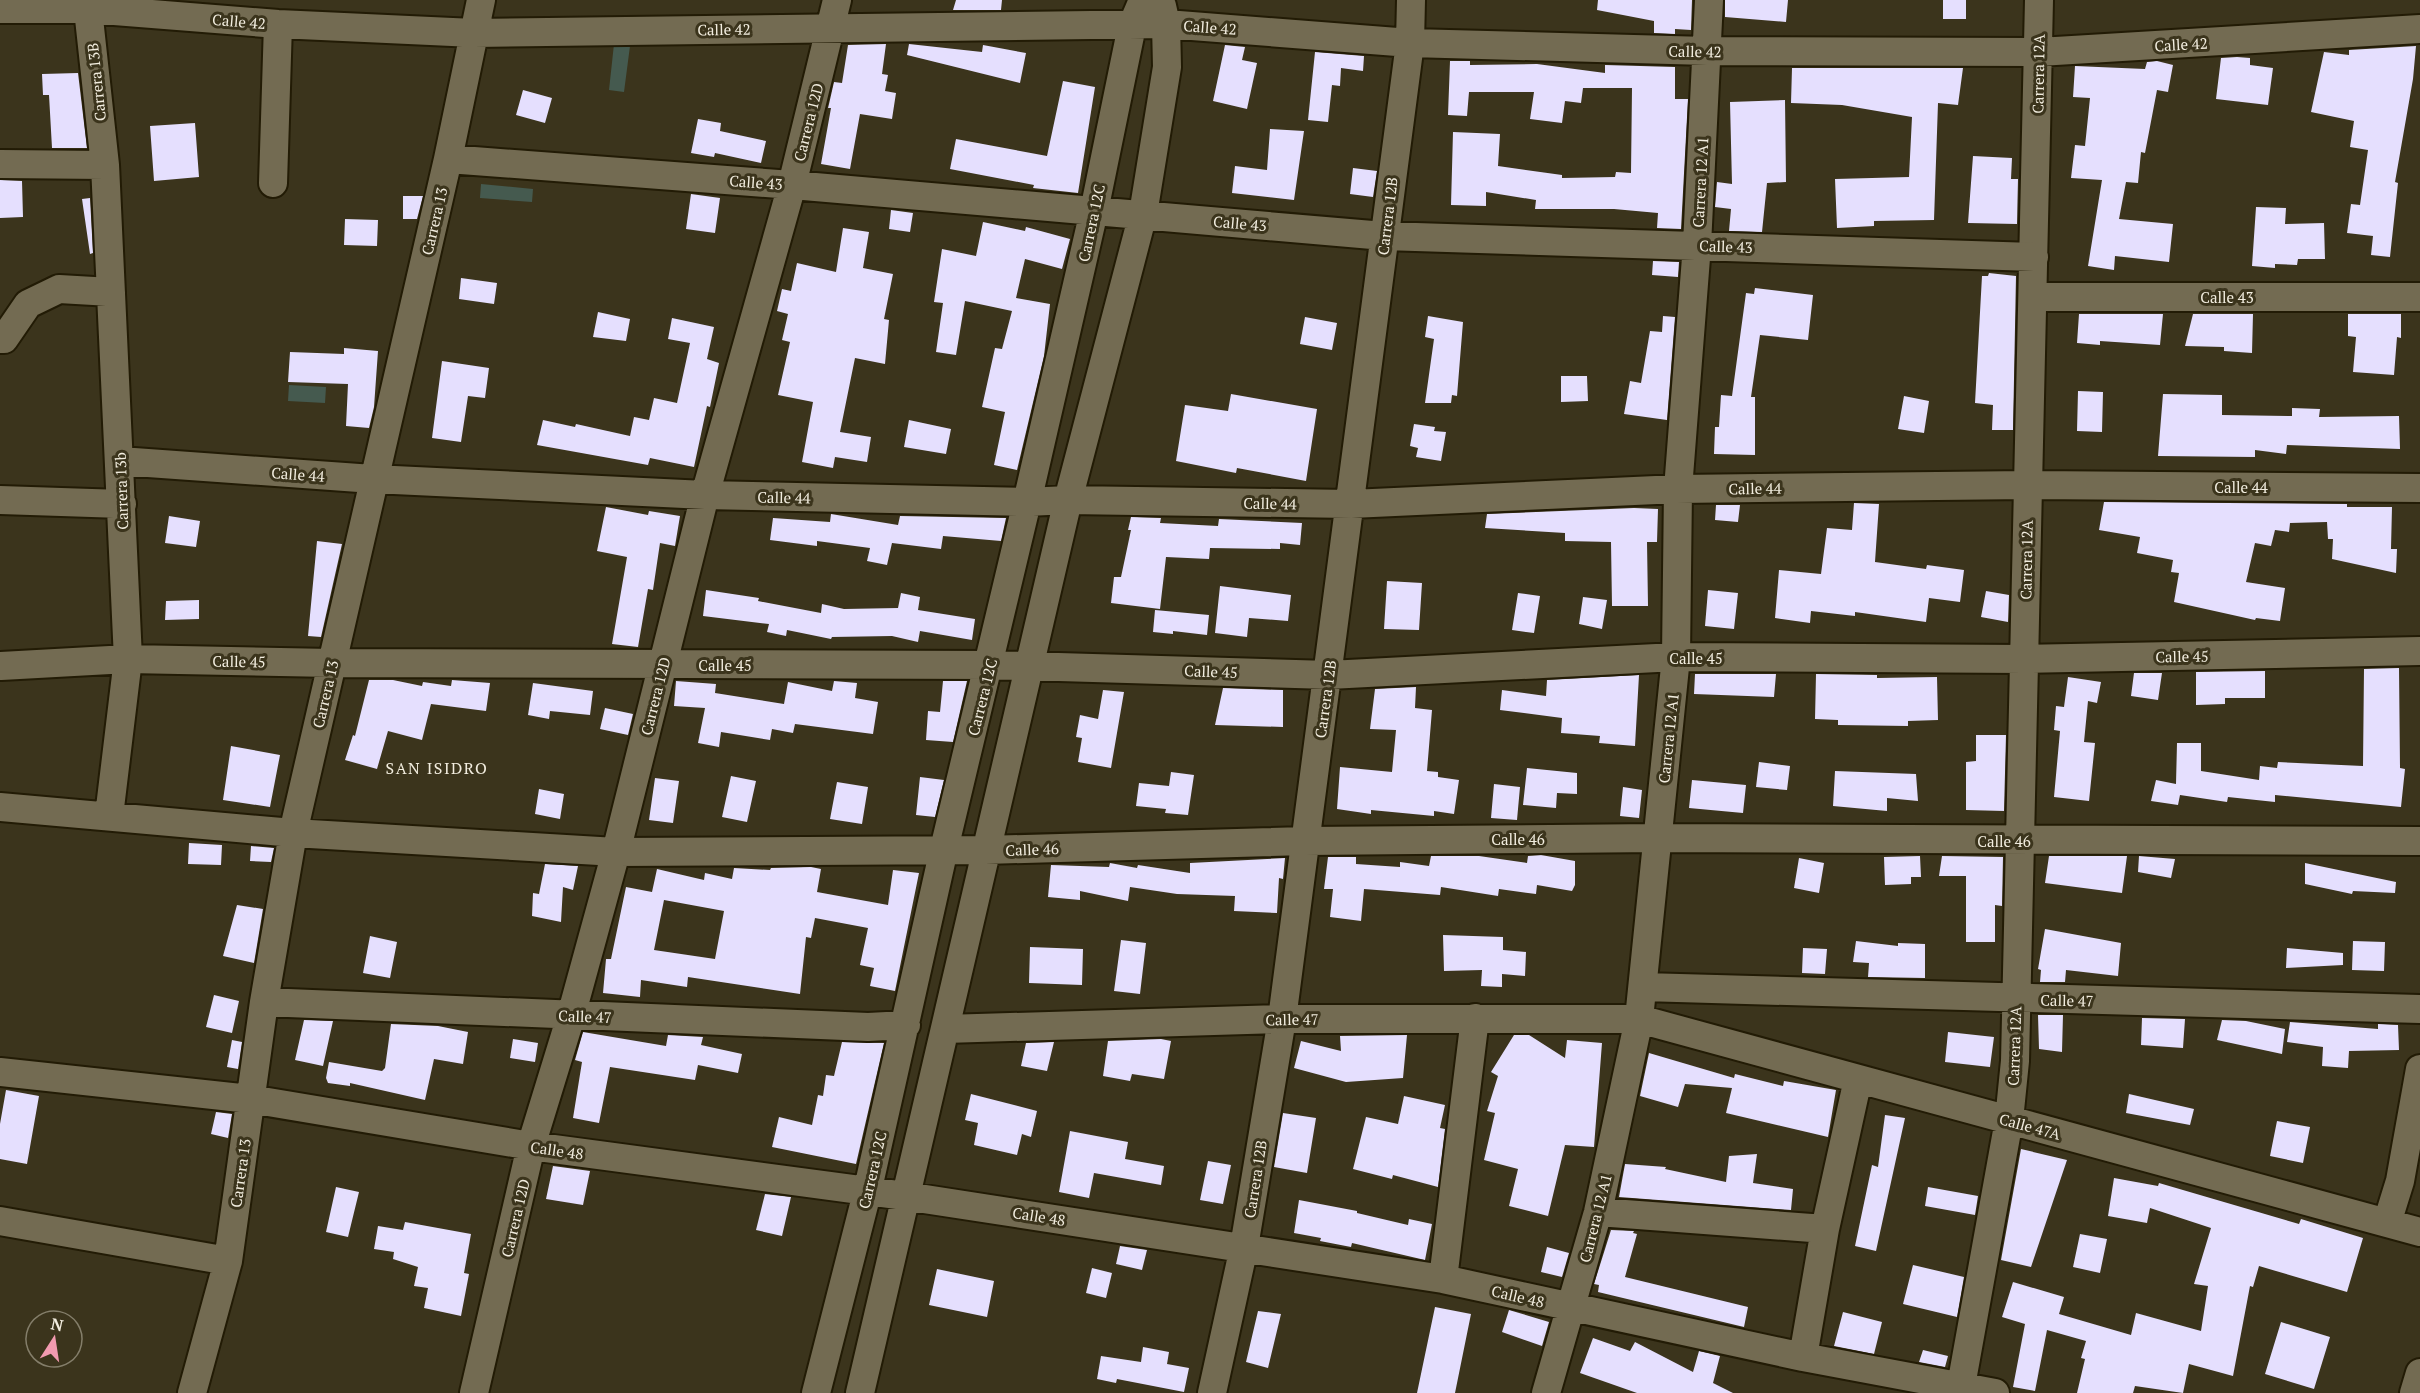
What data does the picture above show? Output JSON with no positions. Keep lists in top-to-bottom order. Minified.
{"streets":{"street":["Calle 42","Carrera 12A","Carrera 13B","Carrera 12D","Calle 43","Carrera 12 A1","Carrera 12B","Carrera 13","Carrera 12C","Calle 44","Carrera 13b","Calle 45","Calle 46","Calle 47","Calle 47A","Calle 48"]},"crossings":[["Calle 42","Carrera 12A"],["Calle 42","Carrera 13B"],["Calle 42","Carrera 12D"],["Calle 42","Carrera 12 A1"],["Calle 42","Carrera 12B"],["Calle 42","Carrera 13"],["Calle 42","Carrera 12C"],["Carrera 12A","Calle 43"],["Carrera 12A","Calle 44"],["Carrera 12A","Calle 45"],["Carrera 12A","Calle 46"],["Carrera 12A","Calle 47"],["Carrera 12A","Calle 47A"],["Carrera 12A","Calle 48"],["Carrera 13B","Carrera 13b"],["Carrera 12D","Calle 43"],["Carrera 12D","Calle 44"],["Carrera 12D","Calle 45"],["Carrera 12D","Calle 46"],["Carrera 12D","Calle 47"],["Carrera 12D","Calle 48"],["Calle 43","Carrera 12 A1"],["Calle 43","Carrera 12B"],["Calle 43","Carrera 13"],["Calle 43","Carrera 12C"],["Carrera 12 A1","Calle 44"],["Carrera 12 A1","Calle 45"],["Carrera 12 A1","Calle 46"],["Carrera 12 A1","Calle 47"],["Carrera 12 A1","Calle 47A"],["Carrera 12 A1","Calle 48"],["Carrera 12B","Calle 44"],["Carrera 12B","Calle 45"],["Carrera 12B","Calle 46"],["Carrera 12B","Calle 47"],["Carrera 12B","Calle 48"],["Carrera 13","Calle 44"],["Carrera 13","Calle 45"],["Carrera 13","Calle 46"],["Carrera 13","Calle 47"],["Carrera 13","Calle 48"],["Carrera 12C","Calle 44"],["Carrera 12C","Calle 45"],["Carrera 12C","Calle 46"],["Carrera 12C","Calle 47"],["Carrera 12C","Calle 48"],["Calle 44","Carrera 13b"],["Carrera 13b","Calle 45"],["Carrera 13b","Calle 46"],["Calle 47","Calle 47A"]],"districts":["SAN ISIDRO"],"north":"top"}
